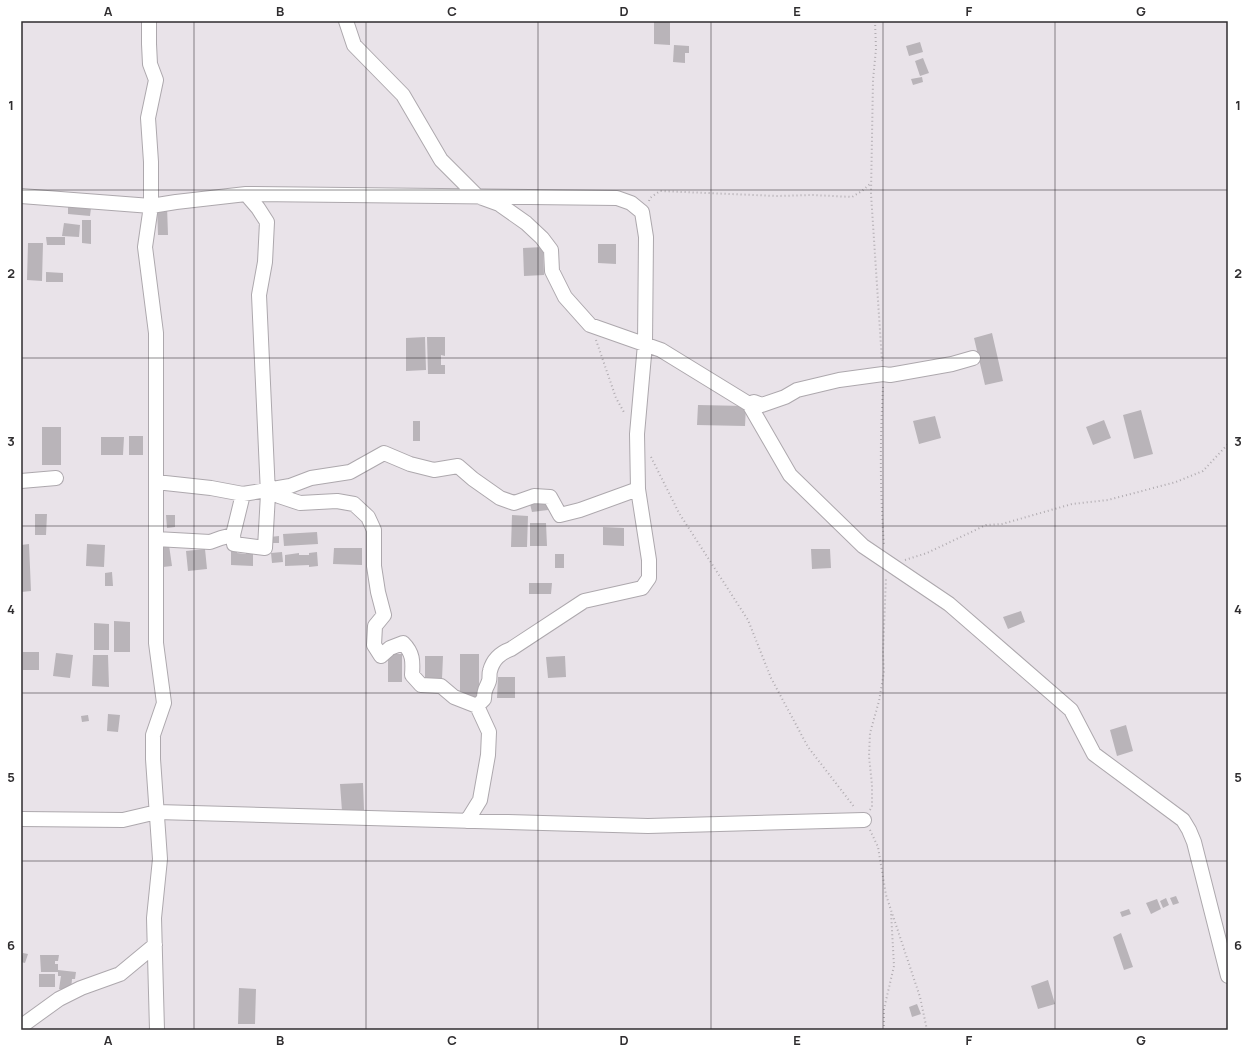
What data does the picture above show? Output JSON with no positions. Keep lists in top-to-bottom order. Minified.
{"grid":{"columns":["A","B","C","D","E","F","G"],"rows":["1","2","3","4","5","6"]}}
